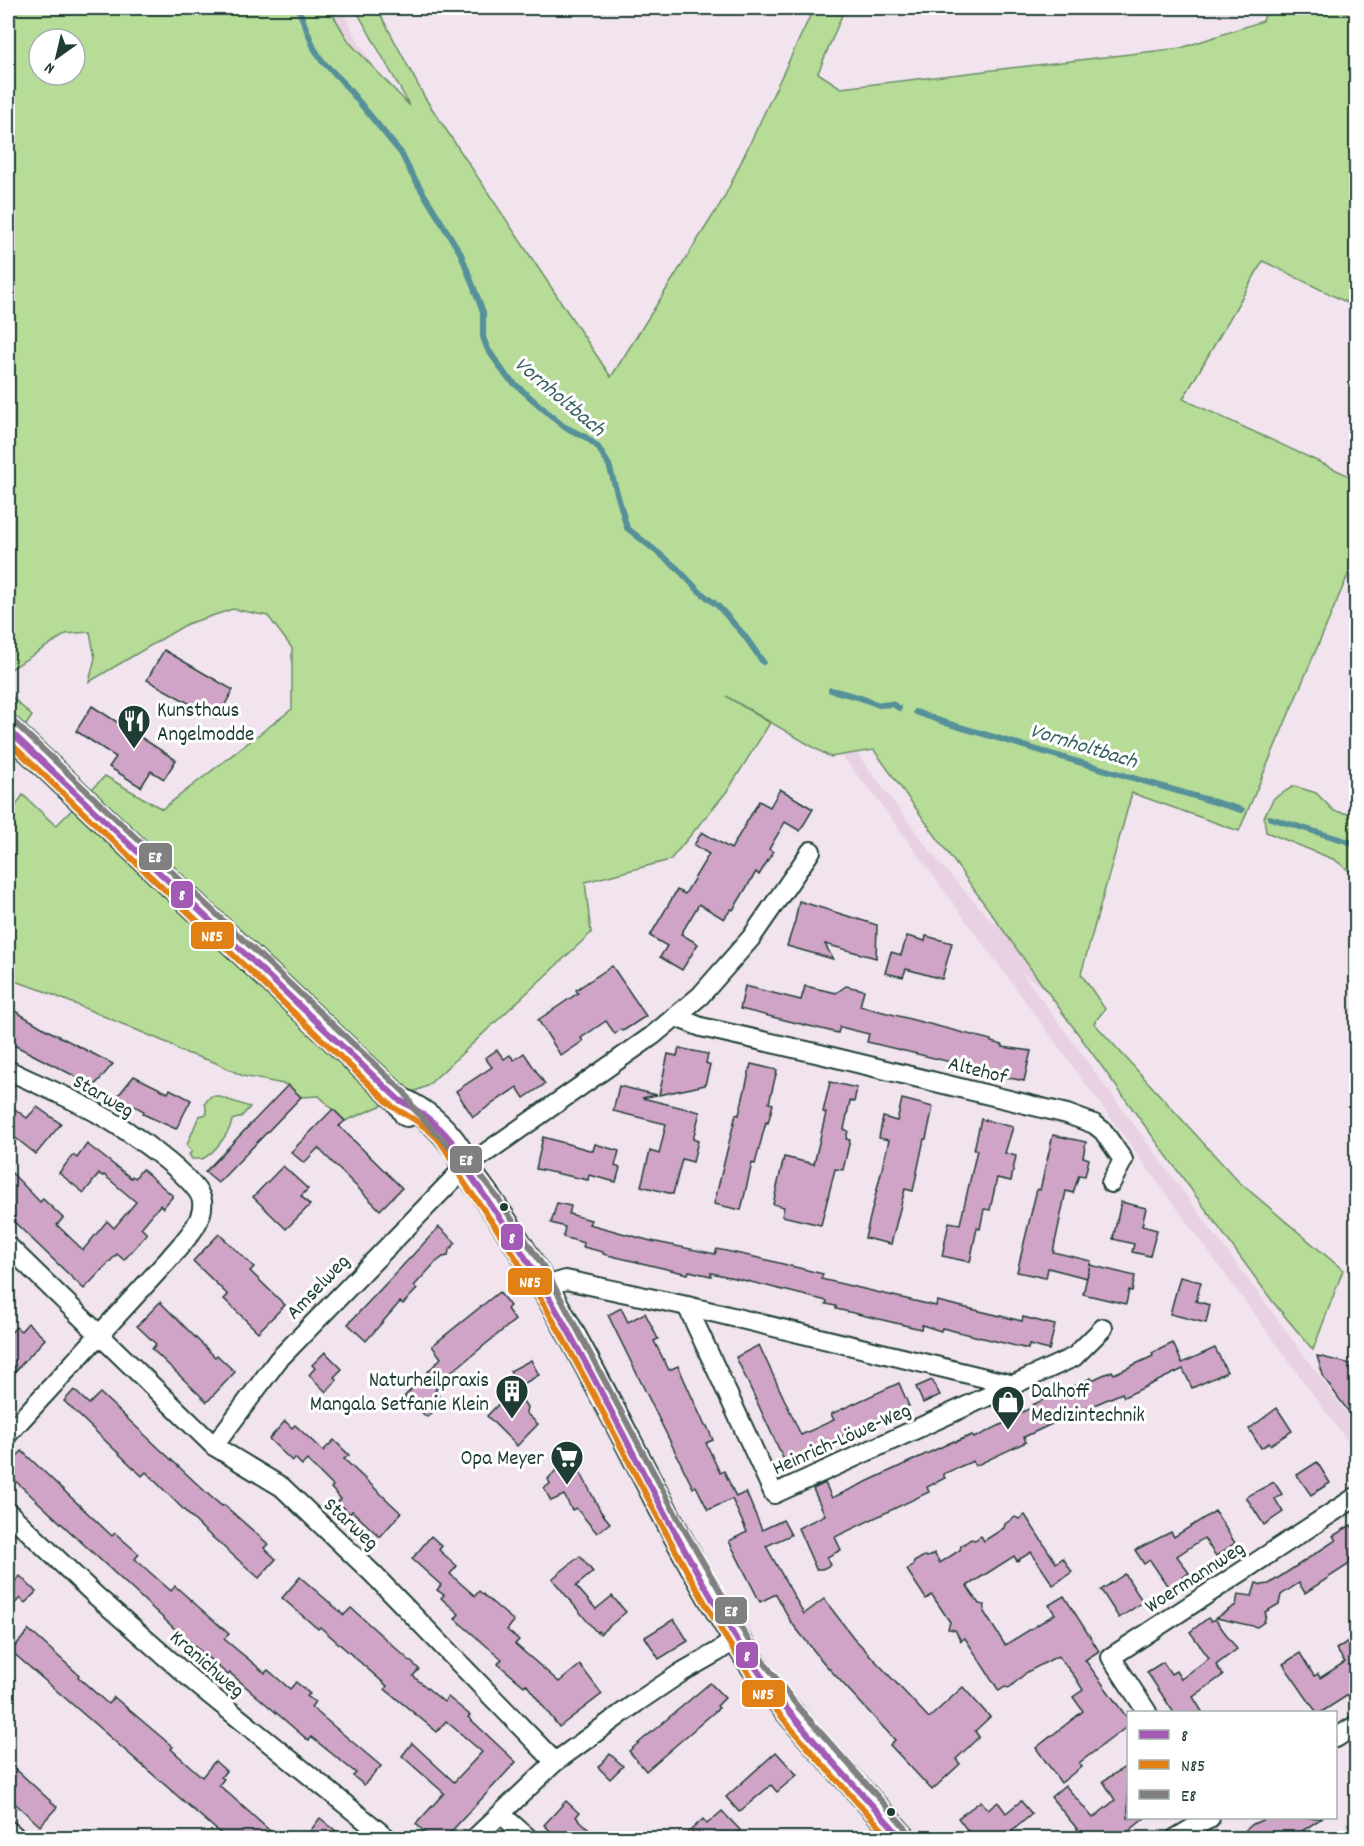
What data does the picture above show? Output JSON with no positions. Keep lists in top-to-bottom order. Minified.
{"streets":{"street":["Altehof","Starweg","Amselweg","Heinrich-Löwe-Weg","Woermannweg","Kranichweg"]},"crossings":[["Starweg","Amselweg"]],"water":["Vornholtbach"],"places":{"restaurant":["Kunsthaus Angelmodde"],"building":["Naturheilpraxis Mangala Setfanie Klein"],"shop":["Dalhoff Medizintechnik"],"supermarket":["Opa Meyer"]},"lines":["transit line E8","transit line 8","transit line N85"],"legend":["8","N85","E8"],"north":"bottom left"}
